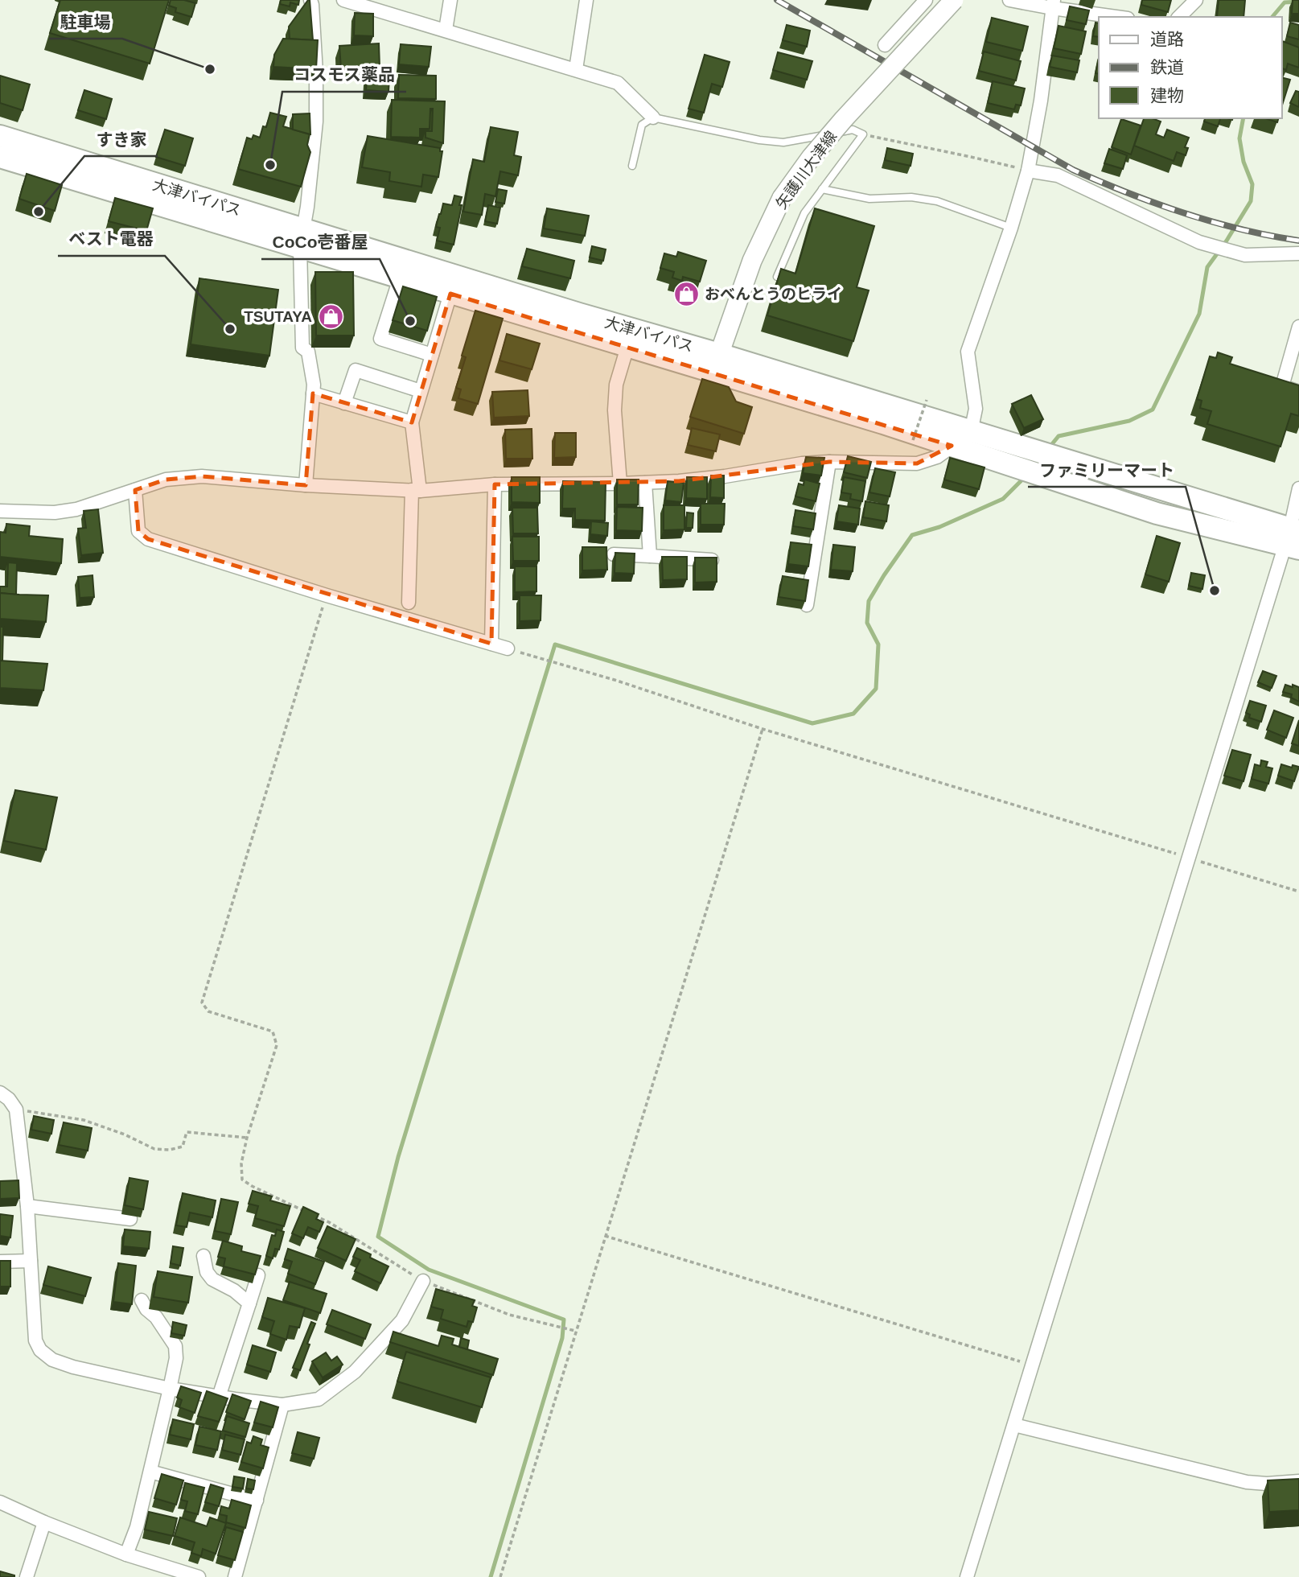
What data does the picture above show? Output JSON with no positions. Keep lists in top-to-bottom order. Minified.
{"streets":{"highway":["大津バイパス"],"main road":["矢護川大津線"]},"crossings":[["矢護川大津線","大津バイパス"]],"places":{"other":["駐車場","コスモス薬品","すき家","CoCo壱番屋","ベスト電器","ファミリーマート"],"shop":["おべんとうのヒライ","TSUTAYA"]},"legend":["道路","鉄道","建物"]}
